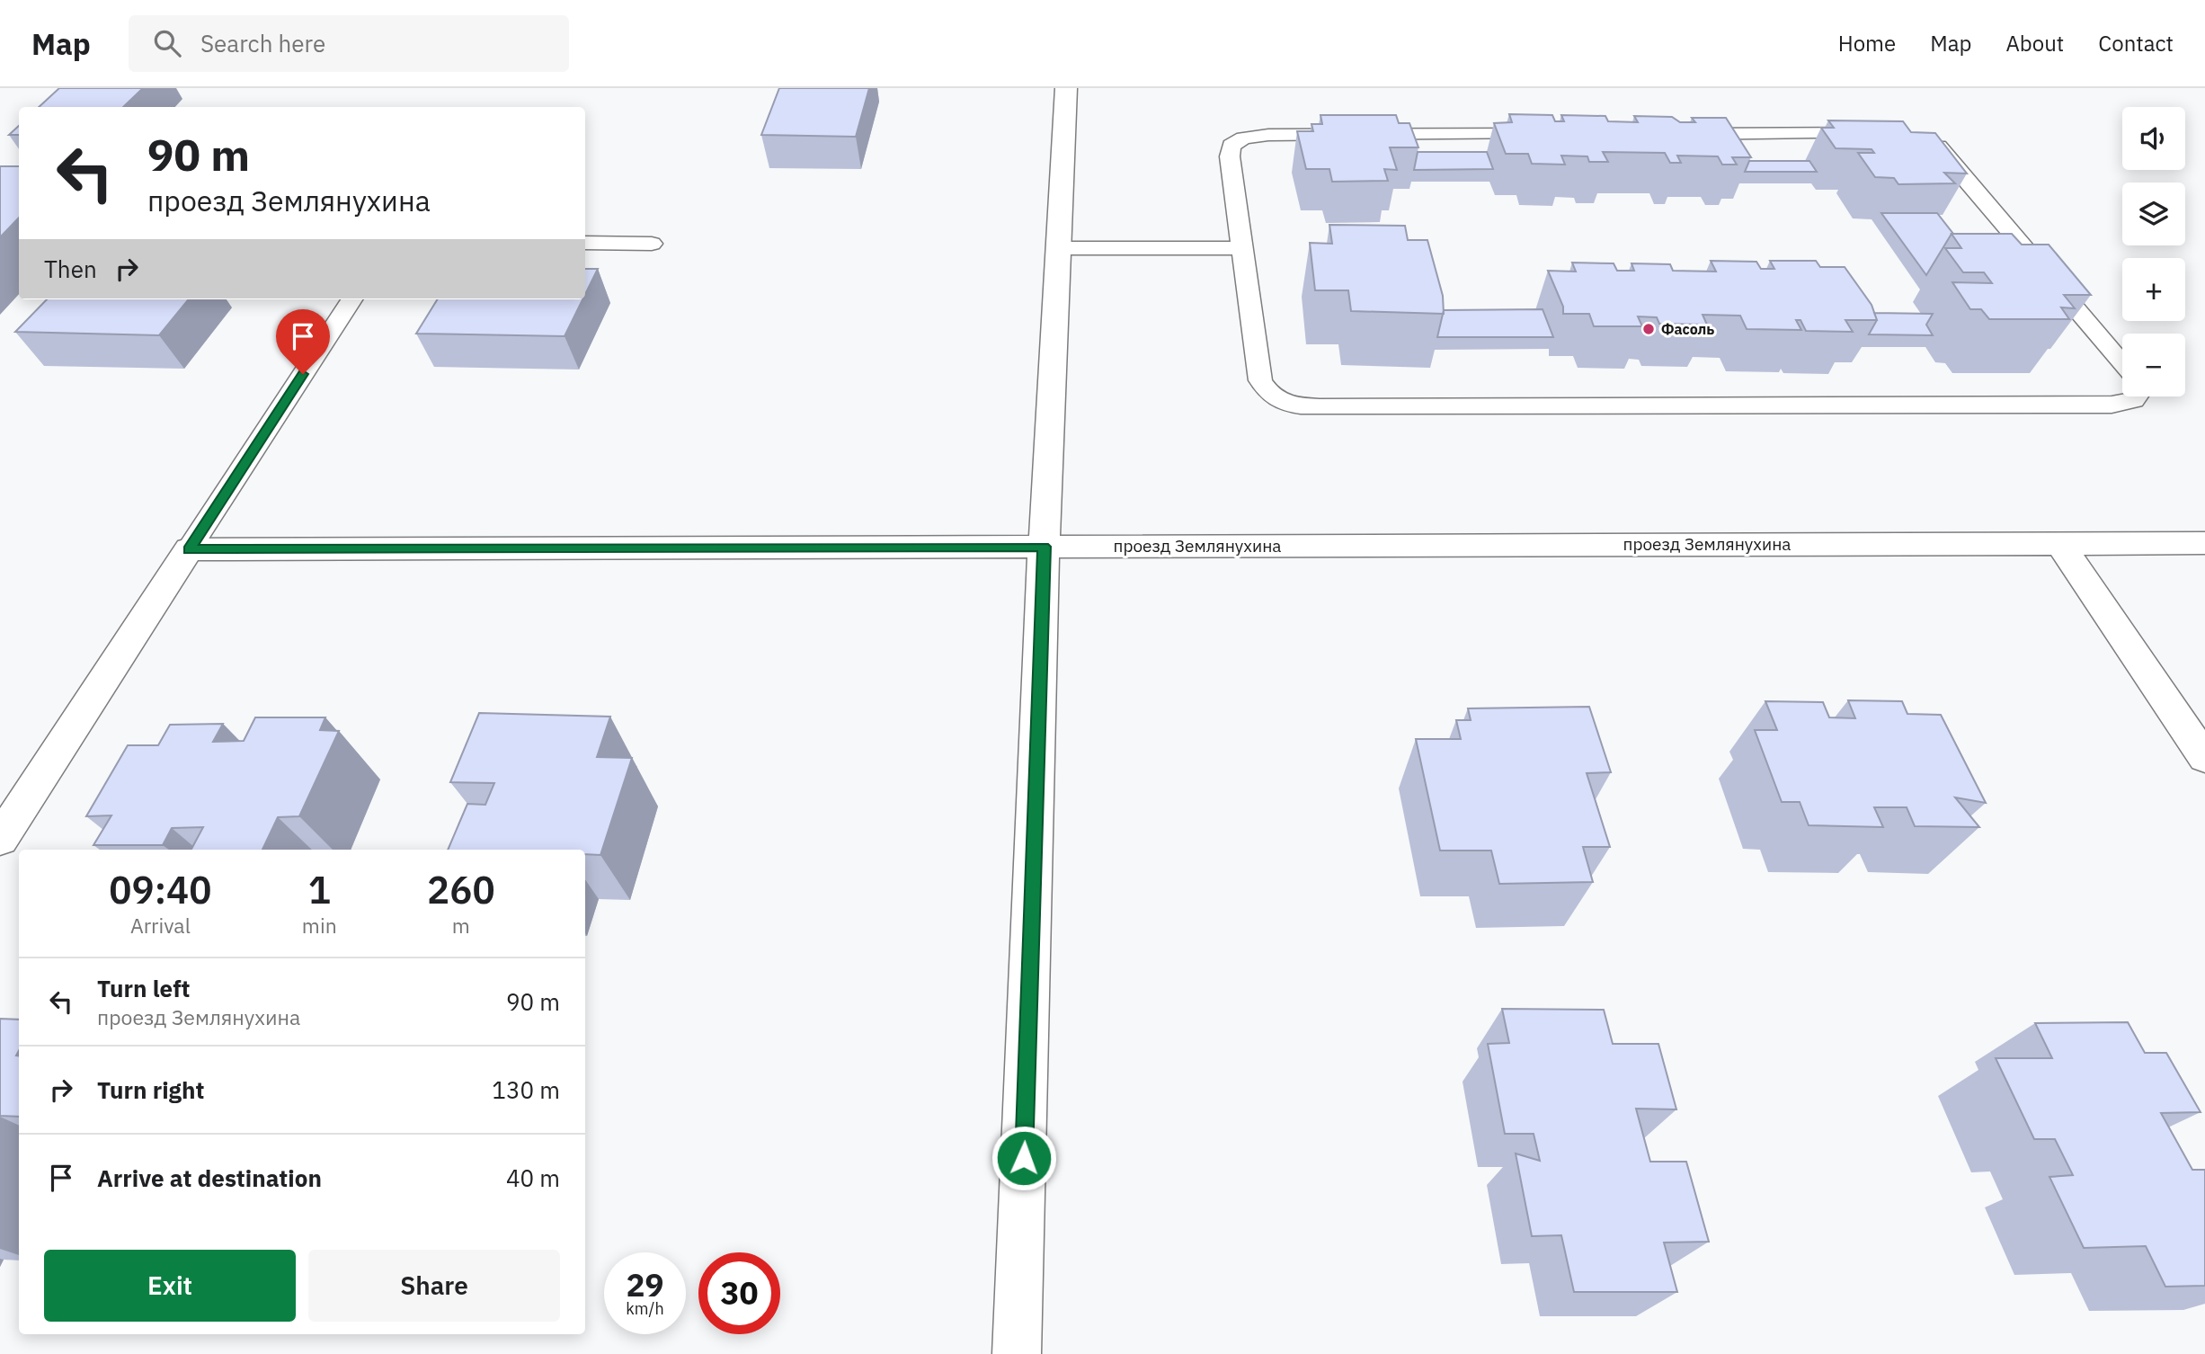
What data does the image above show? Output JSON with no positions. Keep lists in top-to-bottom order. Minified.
{"streets":{"street":["проезд Землянухина"]},"places":["Фасоль"],"page":{"header":"Map","search":"Search here","nav":["Home","Map","About","Contact"],"map_buttons":["+","−"],"turn":["90 m","проезд Землянухина"],"then":"Then","eta":["09:40","Arrival","1","min","260","m"],"list":[{"name":"Turn left","note":"проезд Землянухина","value":"90 m"},{"name":"Turn right","value":"130 m"},{"name":"Arrive at destination","value":"40 m"}],"buttons":["Exit","Share"],"speed":"29 km/h","limit":"30"}}
